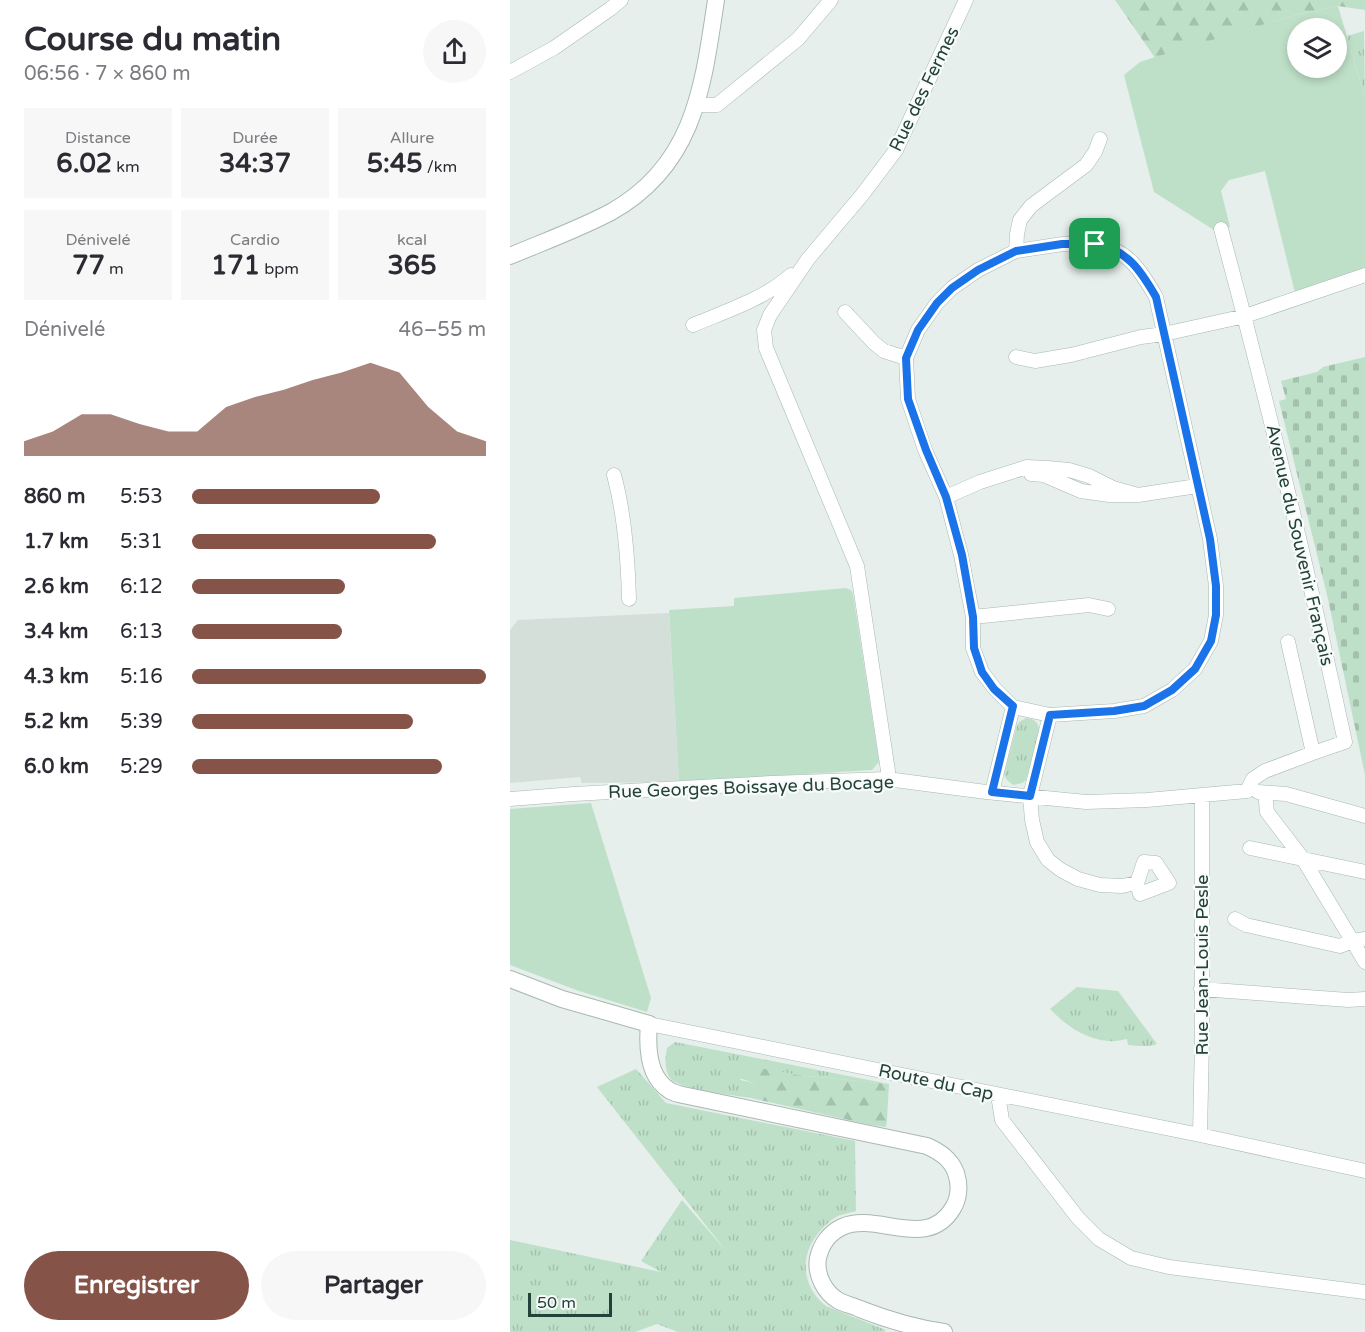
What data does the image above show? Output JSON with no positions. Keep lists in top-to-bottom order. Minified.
{"streets":{"street":["Rue des Fermes","Avenue du Souvenir Français","Rue Georges Boissaye du Bocage","Rue Jean-Louis Pesle","Route du Cap"]},"crossings":[["Rue Georges Boissaye du Bocage","Rue Jean-Louis Pesle"],["Rue Jean-Louis Pesle","Route du Cap"]],"scale_bar":"50 m","page":{"heading":["Course du matin","06:56 · 7 × 860 m"],"stats":[["Distance","6.02 km"],["Durée","34:37"],["Allure","5:45 /km"],["Dénivelé","77 m"],["Cardio","171 bpm"],["kcal","365"]],"chart":["Dénivelé","46–55 m"],"list":[{"name":"860 m","note":"5:53"},{"name":"1.7 km","note":"5:31"},{"name":"2.6 km","note":"6:12"},{"name":"3.4 km","note":"6:13"},{"name":"4.3 km","note":"5:16"},{"name":"5.2 km","note":"5:39"},{"name":"6.0 km","note":"5:29"}],"buttons":["Enregistrer","Partager"],"scale":"50 m"}}
